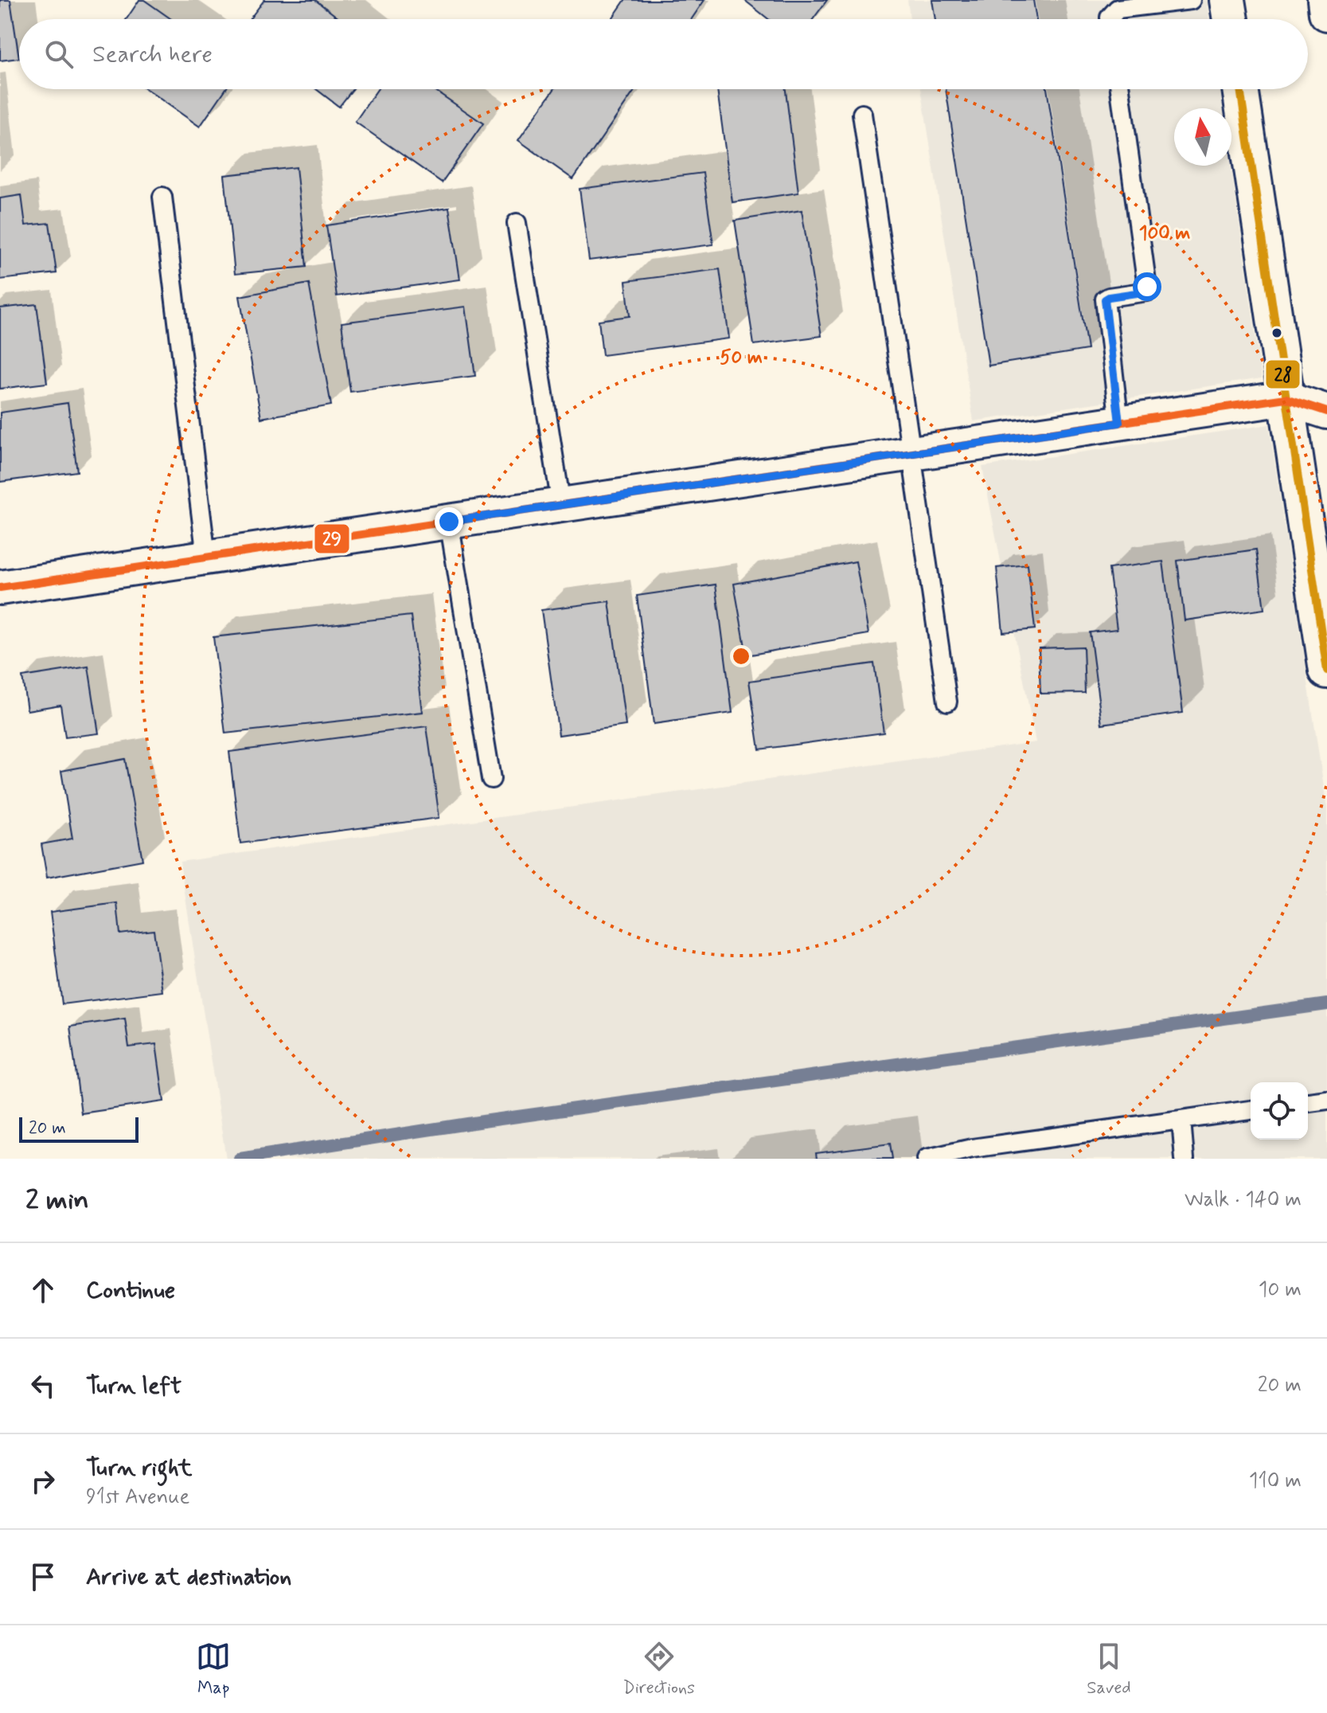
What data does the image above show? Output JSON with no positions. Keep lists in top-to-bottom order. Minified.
{"lines":["transit line 28","transit line 29"],"scale_bar":"20 m","north":"top","page":{"search":"Search here","scale":"20 m","heading":["2 min","Walk · 140 m"],"list":[["Continue","10 m"],["Turn left","20 m"],["Turn right","91st Avenue","110 m"],"Arrive at destination"],"nav":["Map","Directions","Saved"]},"rings":["100 m","50 m"]}
